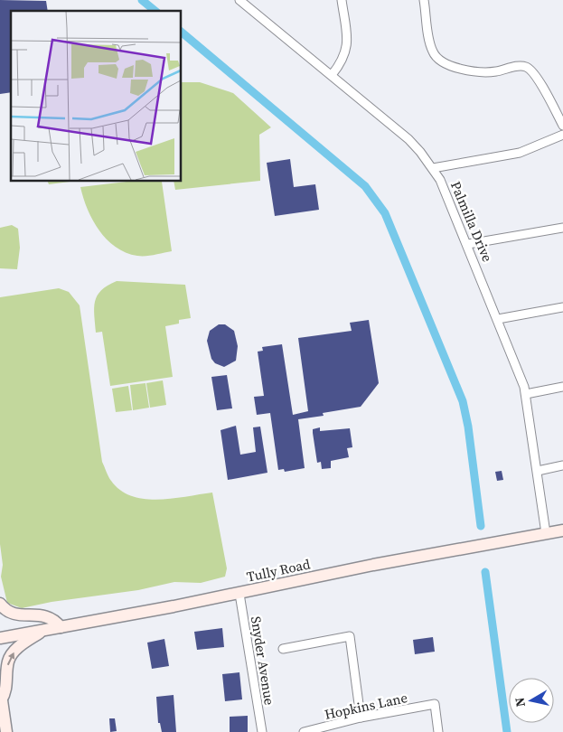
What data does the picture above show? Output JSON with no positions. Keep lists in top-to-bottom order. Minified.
{"streets":{"main road":["Tully Road"],"street":["Palmilla Drive","Snyder Avenue","Hopkins Lane"]},"crossings":[["Palmilla Drive","Tully Road"],["Tully Road","Snyder Avenue"]],"north":"left"}
